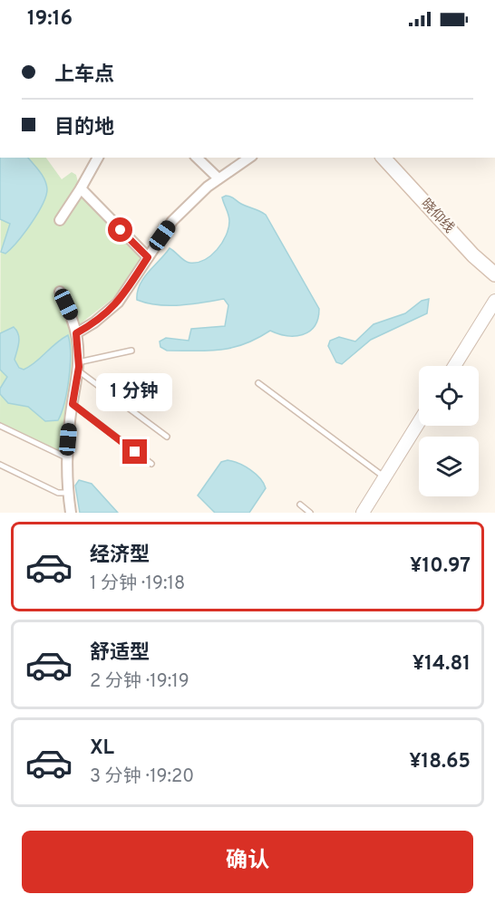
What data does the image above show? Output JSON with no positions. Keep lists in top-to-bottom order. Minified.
{"streets":{"main road":["晓仰线"]},"page":{"status":"19:16","banner":["上车点","目的地"],"bubble":"1 分钟","list":[{"name":"经济型","note":"1 分钟 · 19:18","value":"¥10.97"},{"name":"舒适型","note":"2 分钟 · 19:19","value":"¥14.81"},{"name":"XL","note":"3 分钟 · 19:20","value":"¥18.65"}],"buttons":"确认"}}
